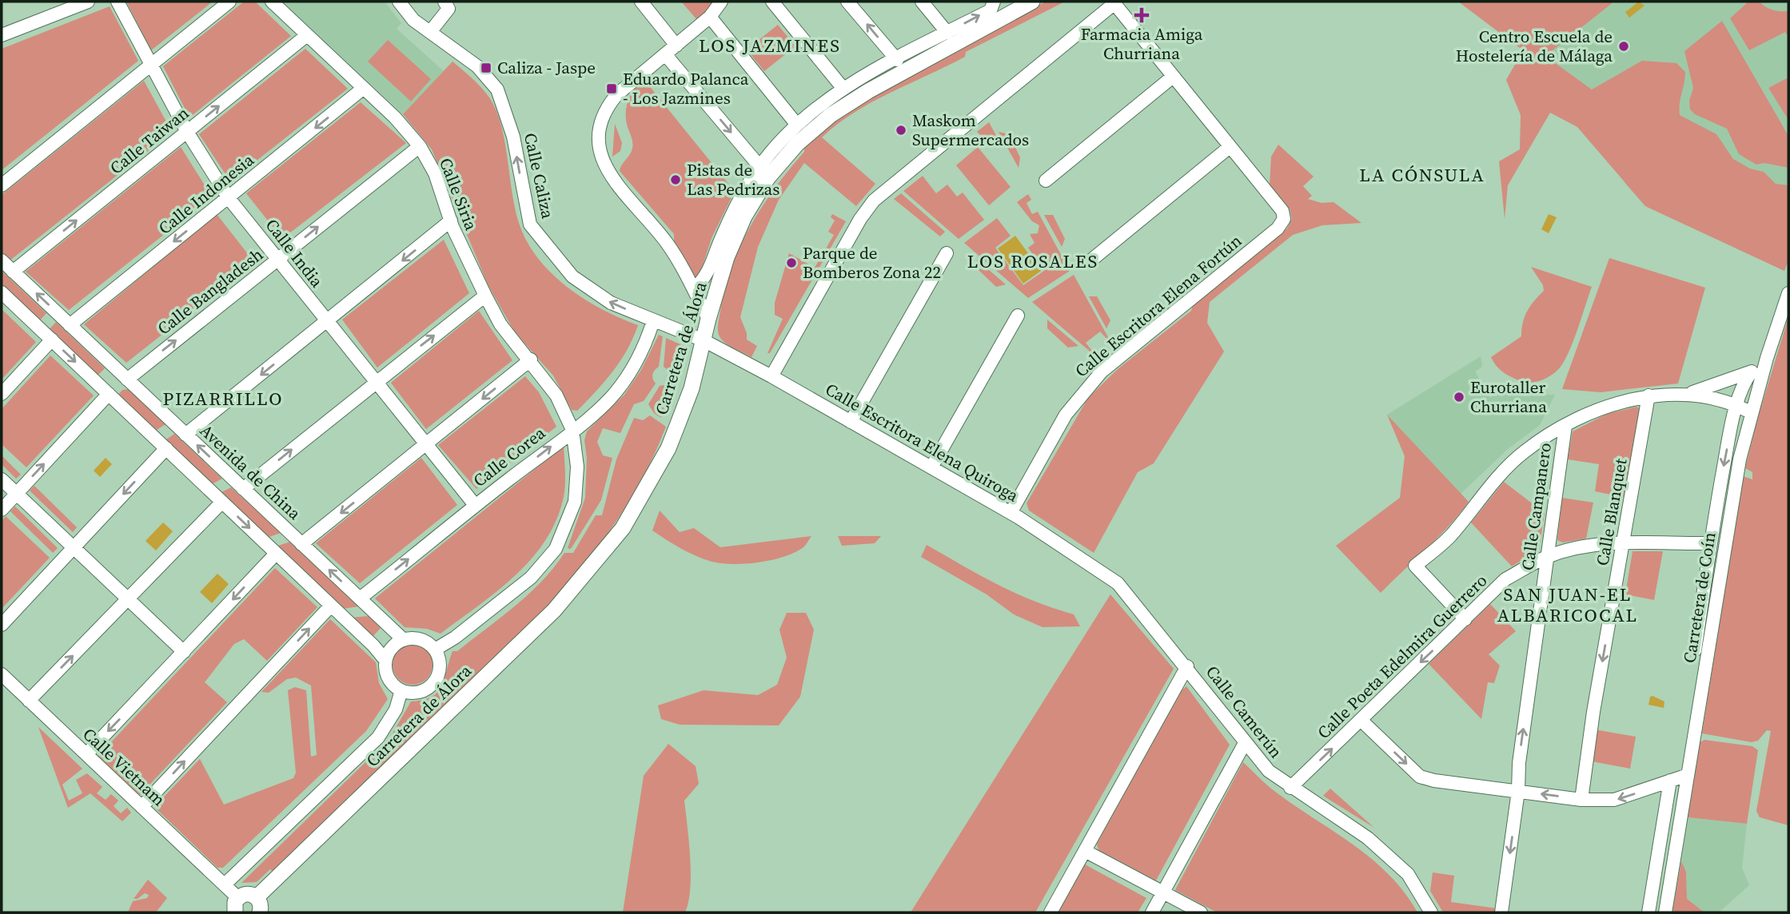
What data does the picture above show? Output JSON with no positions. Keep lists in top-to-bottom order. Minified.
{"streets":{"main road":["Carretera de Álora"],"street":["Calle Taiwan","Calle Caliza","Calle Indonesia","Calle Siria","Calle India","Calle Bangladesh","Calle Escritora Elena Fortún","Calle Escritora Elena Quiroga","Calle Corea","Avenida de China","Calle Campanero","Calle Blanquet","Carretera de Coín","Calle Poeta Edelmira Guerrero","Calle Camerún","Calle Vietnam"]},"crossings":[["Calle Taiwan","Calle Siria"],["Calle Taiwan","Calle India"],["Calle Taiwan","Avenida de China"],["Calle Caliza","Carretera de Álora"],["Calle Caliza","Calle Escritora Elena Quiroga"],["Calle Caliza","Calle Corea"],["Calle Indonesia","Calle Siria"],["Calle Indonesia","Calle India"],["Calle Indonesia","Avenida de China"],["Calle Siria","Calle Bangladesh"],["Calle Siria","Calle Corea"],["Calle Siria","Avenida de China"],["Calle India","Calle Bangladesh"],["Calle India","Calle Corea"],["Calle Bangladesh","Avenida de China"],["Calle Escritora Elena Fortún","Calle Escritora Elena Quiroga"],["Carretera de Álora","Calle Escritora Elena Quiroga"],["Calle Escritora Elena Quiroga","Calle Camerún"],["Calle Corea","Avenida de China"],["Calle Campanero","Calle Poeta Edelmira Guerrero"],["Calle Blanquet","Calle Poeta Edelmira Guerrero"],["Carretera de Coín","Calle Poeta Edelmira Guerrero"],["Calle Poeta Edelmira Guerrero","Calle Camerún"]],"one_way":["Calle Caliza","Calle Indonesia","Calle Blanquet"],"districts":["LOS JAZMINES","LA CÓNSULA","LOS ROSALES","PIZARRILLO","SAN JUAN-EL ALBARICOCAL"],"places":{"health":["Farmacia Amiga Churriana"],"other":["Centro Escuela de Hostelería de Málaga","Maskom Supermercados","Pistas de Las Pedrizas","Parque de Bomberos Zona 22","Eurotaller Churriana"],"transit":["Caliza - Jaspe","Eduardo Palanca - Los Jazmines"]}}
